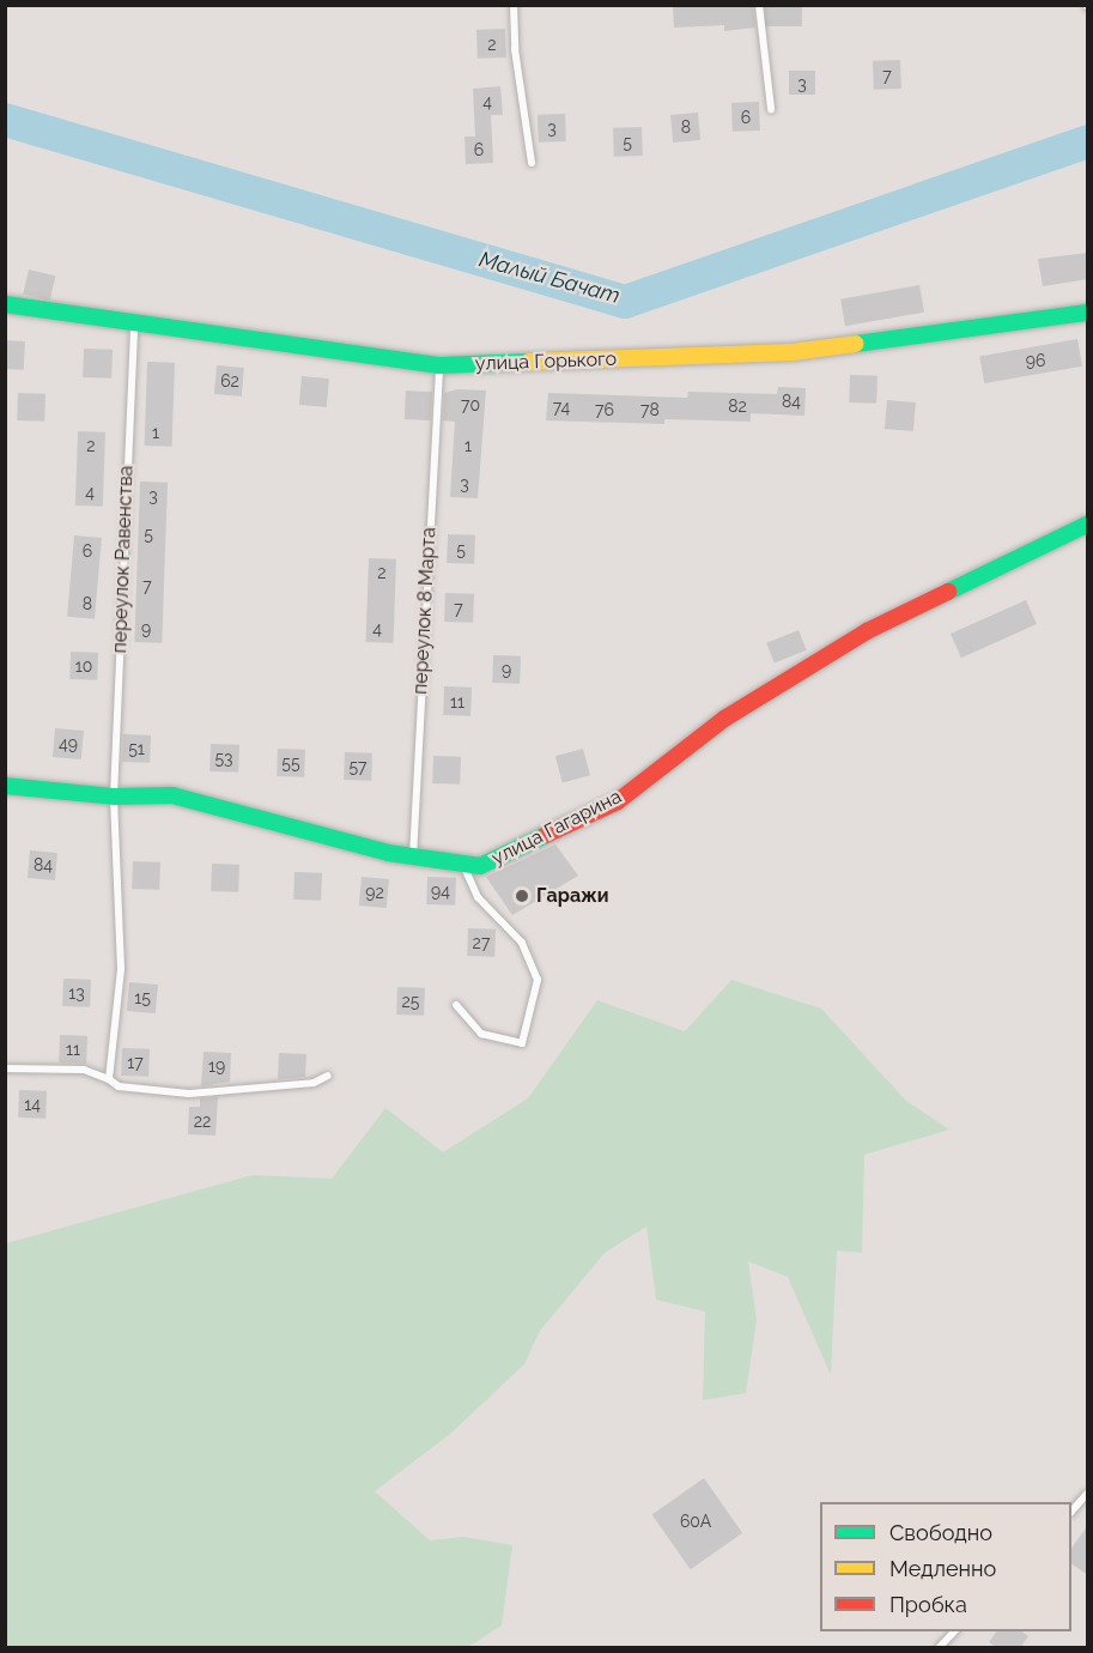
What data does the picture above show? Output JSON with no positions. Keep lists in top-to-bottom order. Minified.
{"streets":{"street":["улица Горького","улица Гагарина"],"lane":["переулок Равенства","переулок 8 Марта"]},"crossings":[["улица Горького","переулок Равенства"],["улица Горького","переулок 8 Марта"],["переулок Равенства","улица Гагарина"],["переулок 8 Марта","улица Гагарина"]],"water":["Малый Бачат"],"places":["Гаражи"],"house_numbers":["2","7","3","4","6","8","3","5","6","96","62","84","70","82","74","76","78","1","2","1","3","4","3","5","5","6","2","7","8","7","9","4","10","9","11","49","51","53","55","57","84","94","92","27","13","15","25","11","17","19","14","22","60А"],"legend":["Свободно","Медленно","Пробка"]}
